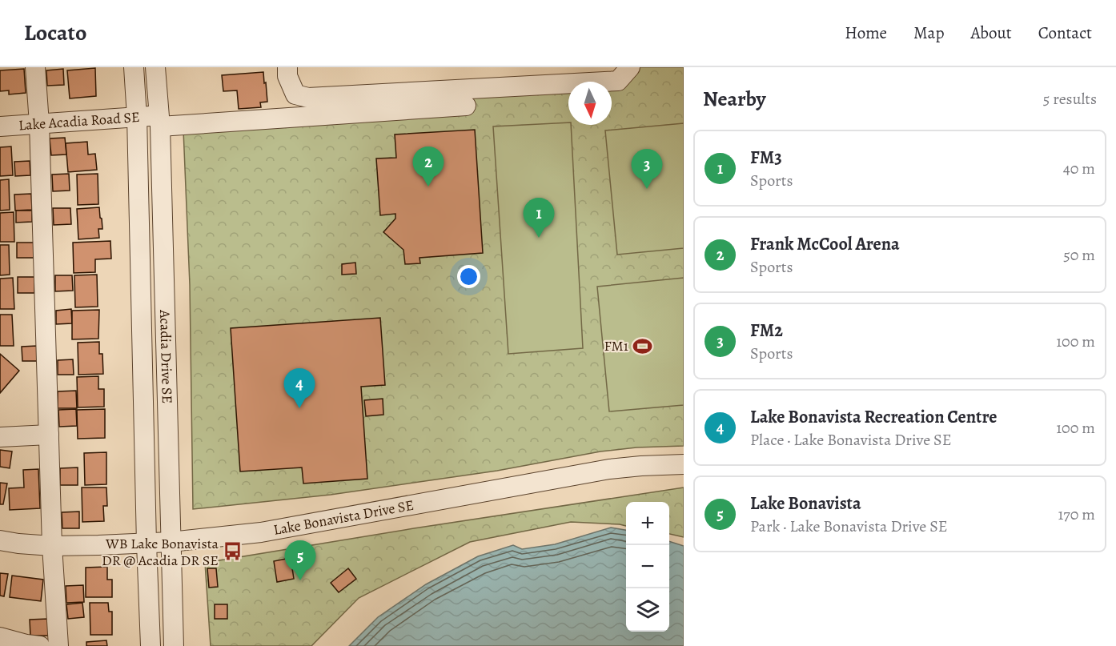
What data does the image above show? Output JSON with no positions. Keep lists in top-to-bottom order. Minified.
{"streets":{"street":["Lake Acadia Road SE","Acadia Drive SE","Lake Bonavista Drive SE"]},"crossings":[["Lake Acadia Road SE","Acadia Drive SE"],["Acadia Drive SE","Lake Bonavista Drive SE"]],"places":{"sports":["FM1"],"bus stop":["WB Lake Bonavista DR @ Acadia DR SE"]},"north":"bottom","page":{"header":"Locato","nav":["Home","Map","About","Contact"],"heading":["Nearby","5 results"],"list":[{"mark":"1","name":"FM3","note":"Sports","value":"40 m"},{"mark":"2","name":"Frank McCool Arena","note":"Sports","value":"50 m"},{"mark":"3","name":"FM2","note":"Sports","value":"100 m"},{"mark":"4","name":"Lake Bonavista Recreation Centre","note":"Place · Lake Bonavista Drive SE","value":"100 m"},{"mark":"5","name":"Lake Bonavista","note":"Park · Lake Bonavista Drive SE","value":"170 m"}],"pins":["2","3","1","4","5"],"map_buttons":["+","−"]}}
